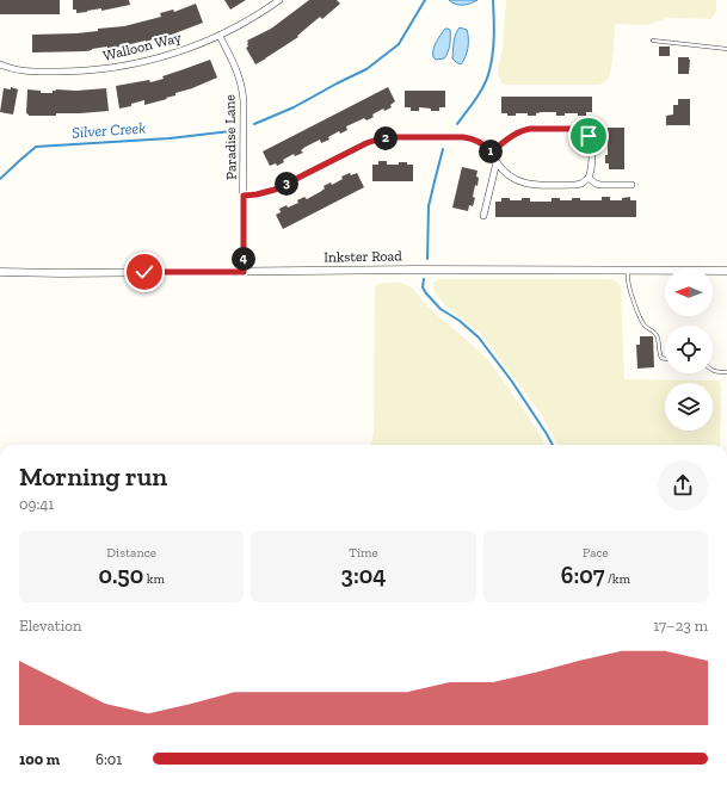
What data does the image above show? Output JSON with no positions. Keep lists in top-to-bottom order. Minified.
{"streets":{"street":["Walloon Way","Paradise Lane","Inkster Road"]},"crossings":[["Walloon Way","Paradise Lane"],["Paradise Lane","Inkster Road"]],"water":["Silver Creek"],"north":"left","page":{"pins":["2","1","3","4"],"heading":["Morning run","09:41"],"stats":[["Distance","0.50 km"],["Time","3:04"],["Pace","6:07 /km"]],"chart":["Elevation","17–23 m"],"list":[{"name":"100 m","note":"6:01"}]}}
